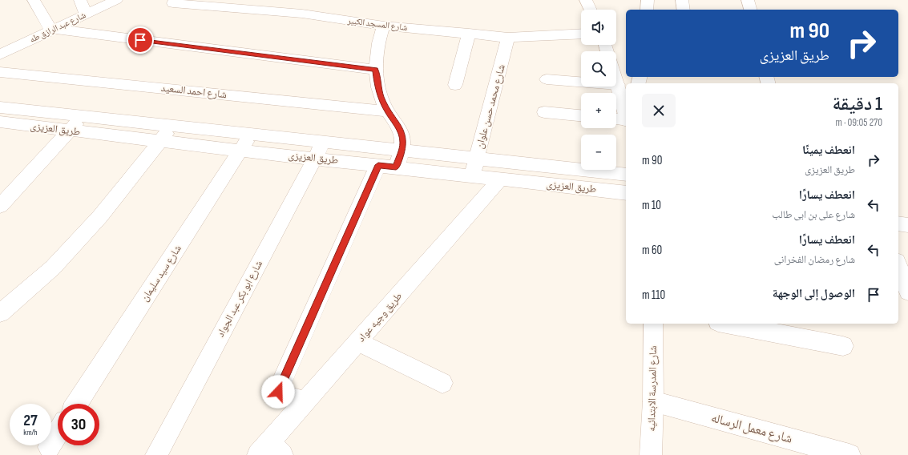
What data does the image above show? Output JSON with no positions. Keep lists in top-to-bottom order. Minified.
{"streets":{"street":["شارع المسجد الكبير","شارع عبد الرازق طه","شارع احمد السعيد","شارع محمد حسن علوان","طريق العزيزى","شارع سيد سليمان","شارع ابو بكر عبد الجواد","طريق وجيه عواد","شارع المدرسة الابتدائيه","شارع معمل الرساله"]},"crossings":[["شارع المسجد الكبير","شارع محمد حسن علوان"],["شارع محمد حسن علوان","طريق العزيزى"],["طريق العزيزى","شارع سيد سليمان"],["طريق العزيزى","شارع ابو بكر عبد الجواد"],["طريق العزيزى","طريق وجيه عواد"],["شارع المدرسة الابتدائيه","شارع معمل الرساله"]],"page":{"map_buttons":["+","−"],"turn":["90 m","طريق العزيزى"],"heading":["1 دقيقة","270 m · 09:05"],"list":[{"name":"انعطف يمينًا","note":"طريق العزيزى","value":"90 m"},{"name":"انعطف يسارًا","note":"شارع على بن ابى طالب","value":"10 m"},{"name":"انعطف يسارًا","note":"شارع رمضان الفخرانى","value":"60 m"},{"name":"الوصول إلى الوجهة","value":"110 m"}],"speed":"27 km/h","limit":"30"}}
